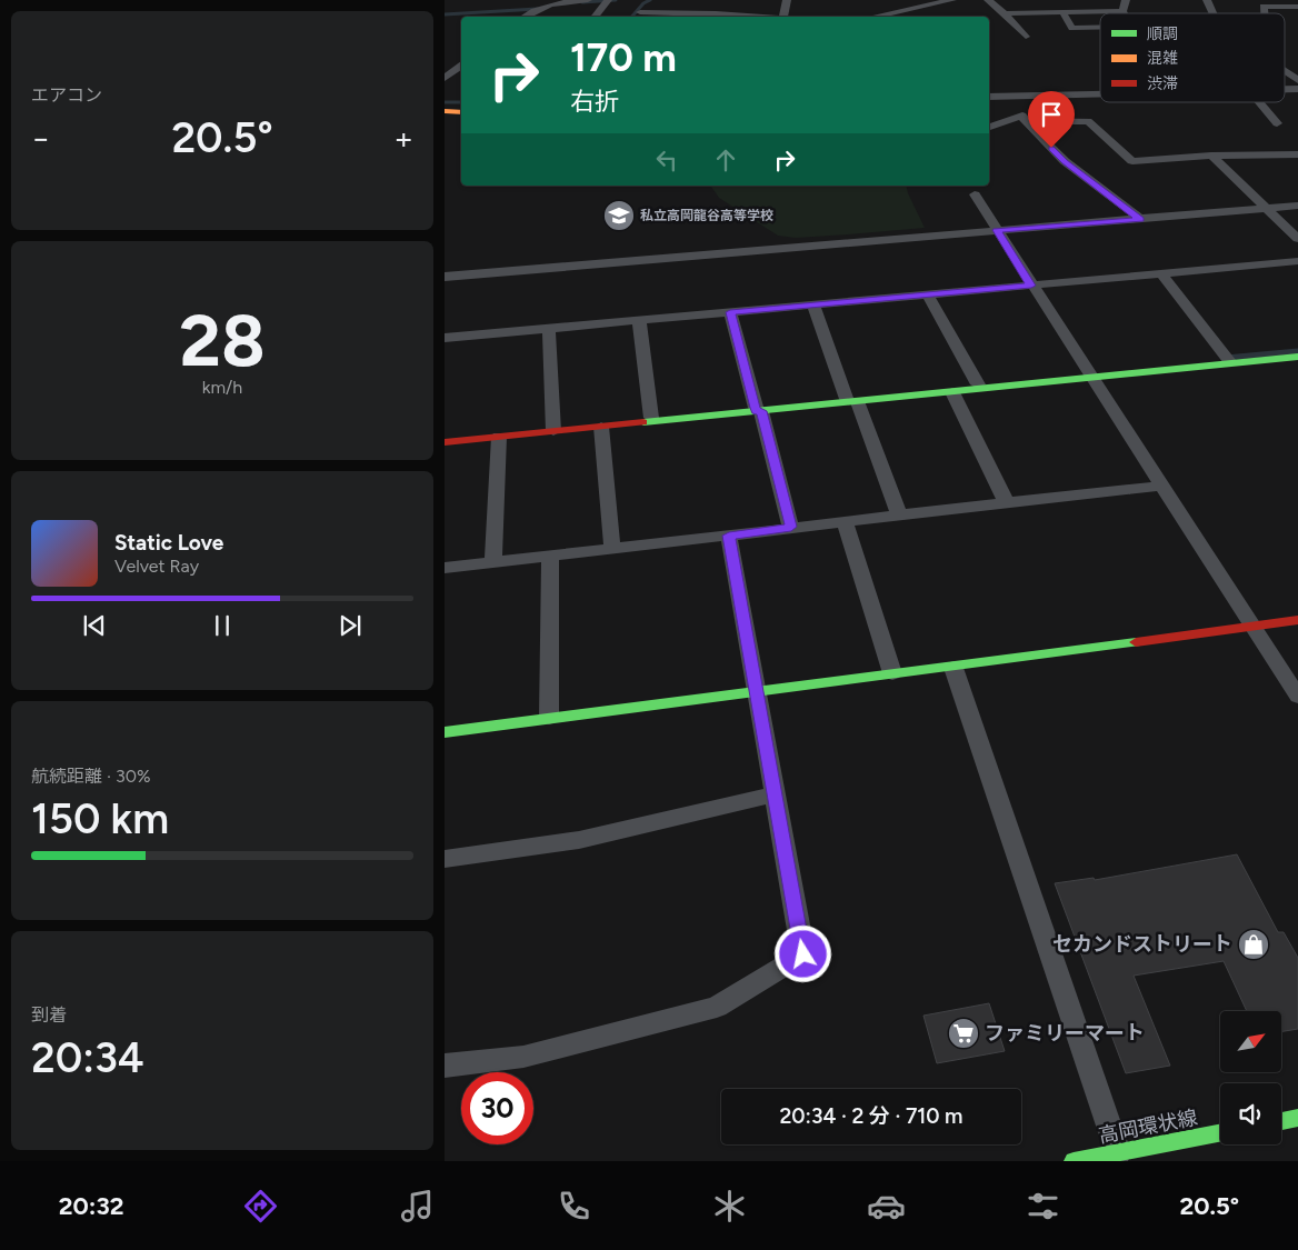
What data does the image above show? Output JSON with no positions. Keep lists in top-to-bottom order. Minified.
{"streets":{"street":["高岡環状線"]},"places":{"school or university":["私立高岡龍谷高等学校"],"shop":["セカンドストリート"],"supermarket":["ファミリーマート"]},"legend":["順調","混雑","渋滞"],"north":"top right","page":{"tile":["エアコン",["28","km/h"],["航続距離 · 30%","150 km"],["到着","20:34"]],"turn":["170 m","右折"],"heat":["−","20.5°","+"],"song":["Static Love","Velvet Ray"],"limit":"30","trip":"20:34 · 2 分 · 710 m","tabs":["20:32","20.5°"]}}
